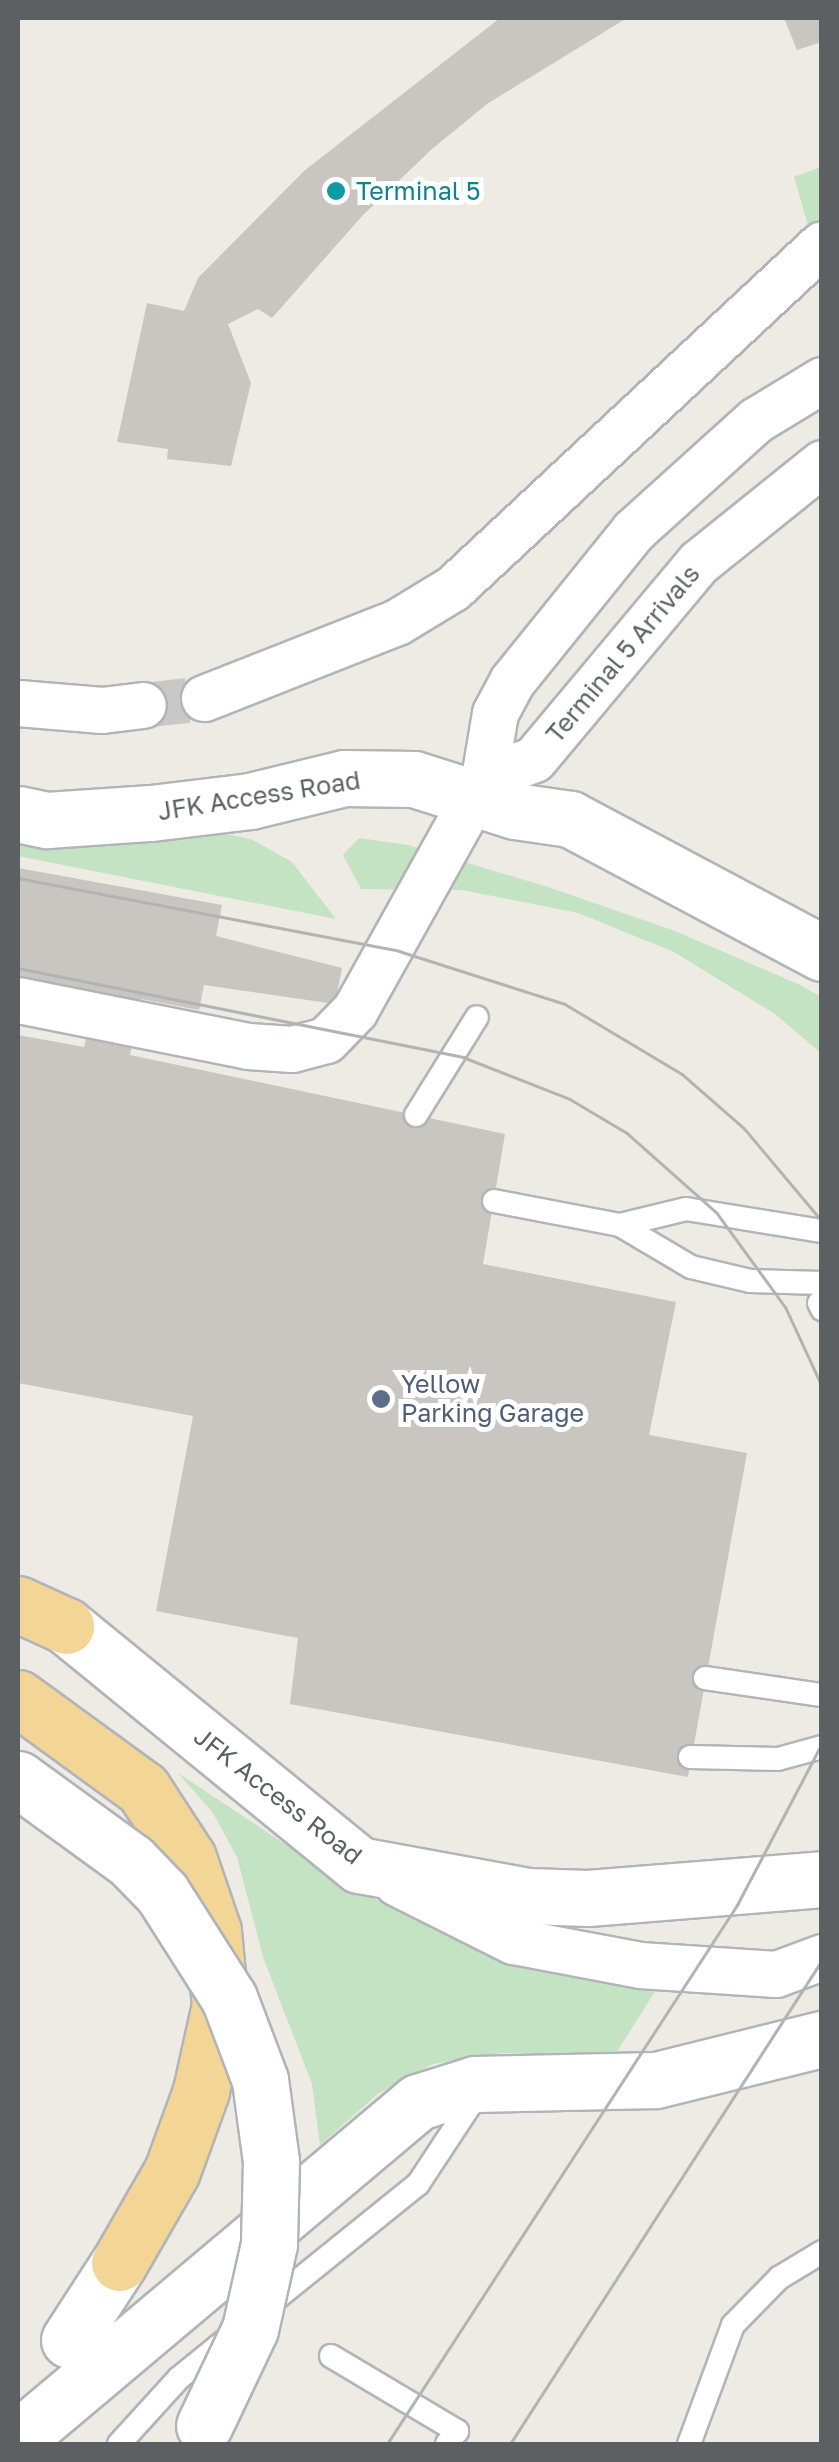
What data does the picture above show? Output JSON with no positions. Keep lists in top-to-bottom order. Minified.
{"streets":{"street":["Terminal 5 Arrivals","JFK Access Road"]},"crossings":[["Terminal 5 Arrivals","JFK Access Road"]],"places":["Terminal 5","Yellow Parking Garage"]}
